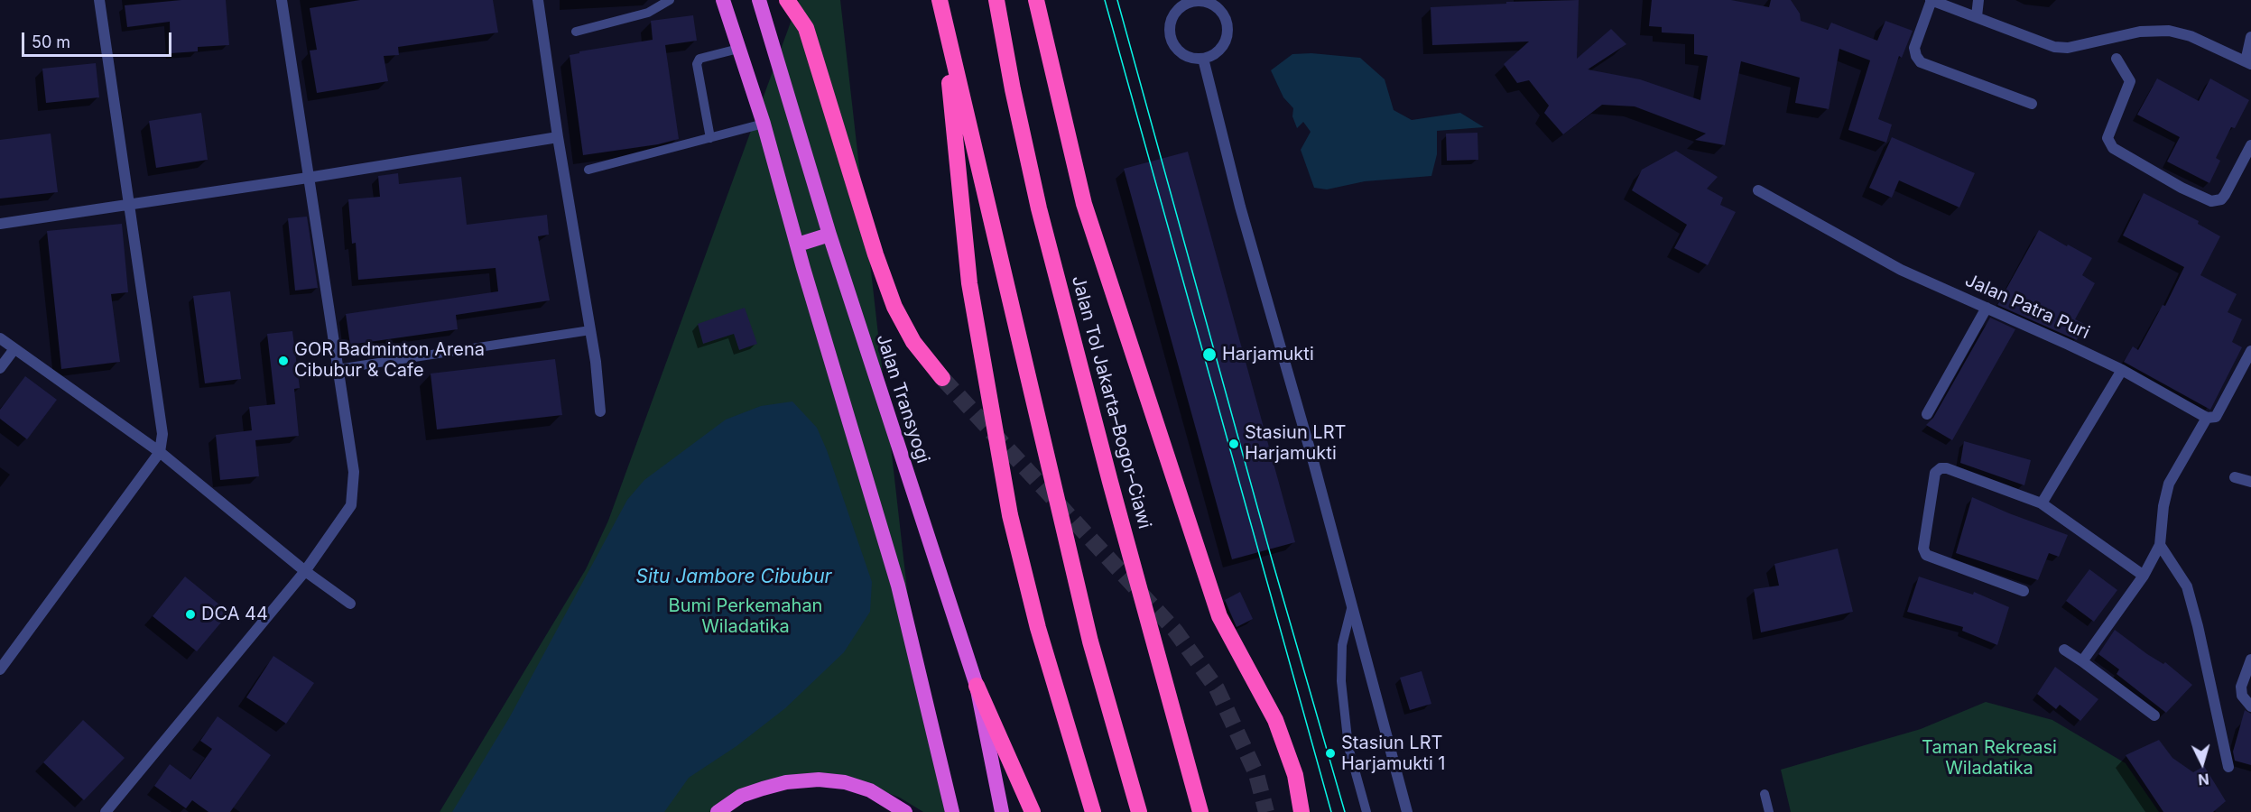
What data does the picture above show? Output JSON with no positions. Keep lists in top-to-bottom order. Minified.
{"streets":{"highway":["Jalan Transyogi","Jalan Tol Jakarta–Bogor–Ciawi"],"street":["Jalan Patra Puri"]},"water":["Situ Jambore Cibubur"],"parks":["Bumi Perkemahan Wiladatika","Taman Rekreasi Wiladatika"],"places":["Harjamukti","GOR Badminton Arena Cibubur & Cafe","Stasiun LRT Harjamukti","DCA 44","Stasiun LRT Harjamukti 1"],"scale_bar":"50 m","north":"bottom"}
